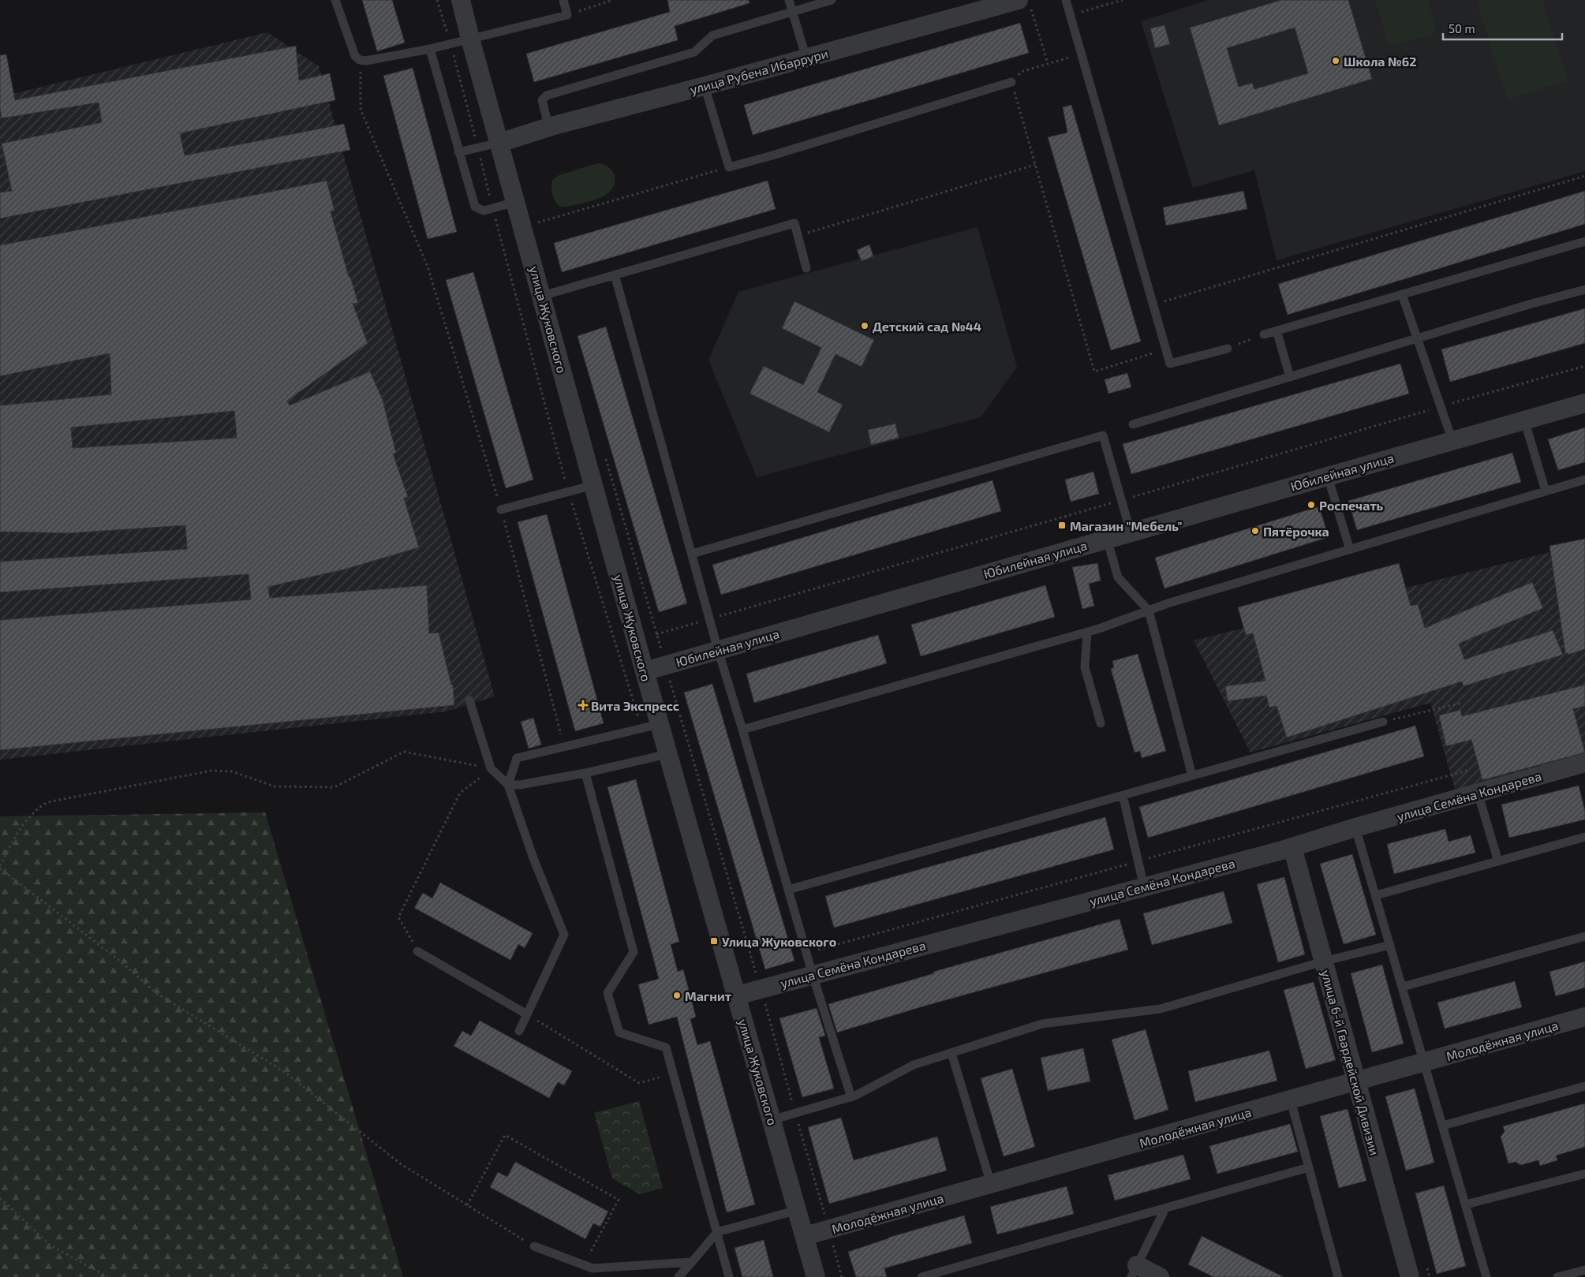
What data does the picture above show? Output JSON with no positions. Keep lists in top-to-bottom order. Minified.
{"streets":{"street":["улица Рубена Ибаррури","улица Жуковского","Юбилейная улица","улица Семёна Кондарева","Молодёжная улица","улица 6-й Гвардейской Дивизии"]},"crossings":[["улица Рубена Ибаррури","улица Жуковского"],["улица Жуковского","Юбилейная улица"],["улица Жуковского","улица Семёна Кондарева"],["улица Жуковского","Молодёжная улица"],["улица Семёна Кондарева","улица 6-й Гвардейской Дивизии"],["Молодёжная улица","улица 6-й Гвардейской Дивизии"]],"places":{"other":["Школа №62","Детский сад №44","Роспечать","Пятёрочка","Магнит"],"transit":["Магазин \"Мебель\"","Улица Жуковского"],"health":["Вита Экспресс"]},"scale_bar":"50 m"}
